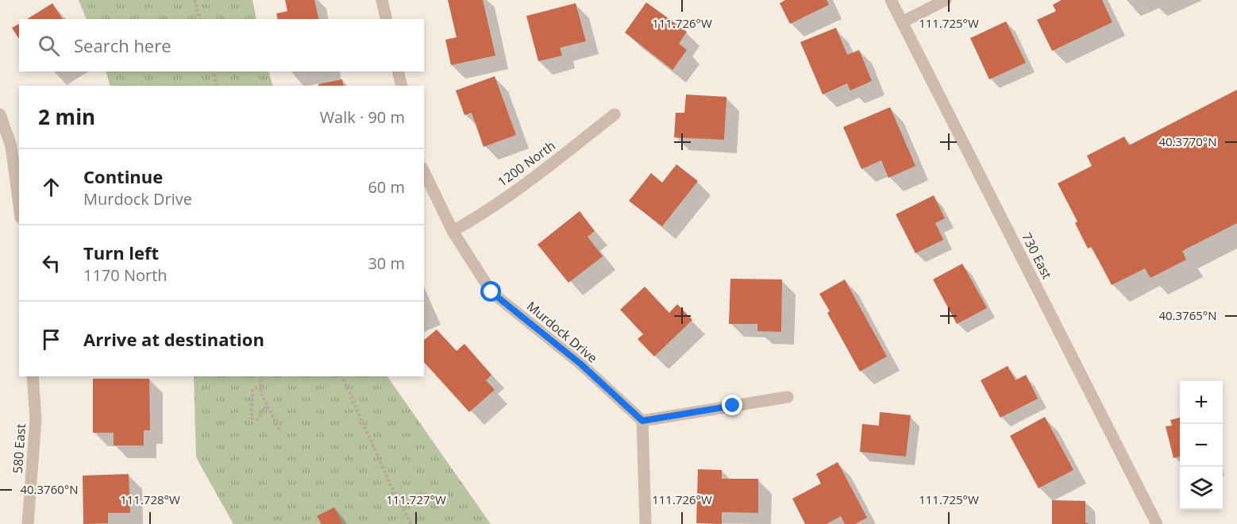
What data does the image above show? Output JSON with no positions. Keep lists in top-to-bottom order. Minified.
{"streets":{"street":["1200 North","730 East","Murdock Drive","580 East"]},"crossings":[["1200 North","Murdock Drive"]],"page":{"search":"Search here","heading":["2 min","Walk · 90 m"],"list":[["Continue","Murdock Drive","60 m"],["Turn left","1170 North","30 m"],"Arrive at destination"],"map_buttons":["+","−"]},"coordinates":["111.726°W","111.725°W","40.3770°N","40.3765°N","40.3760°N","111.728°W","111.727°W"]}
